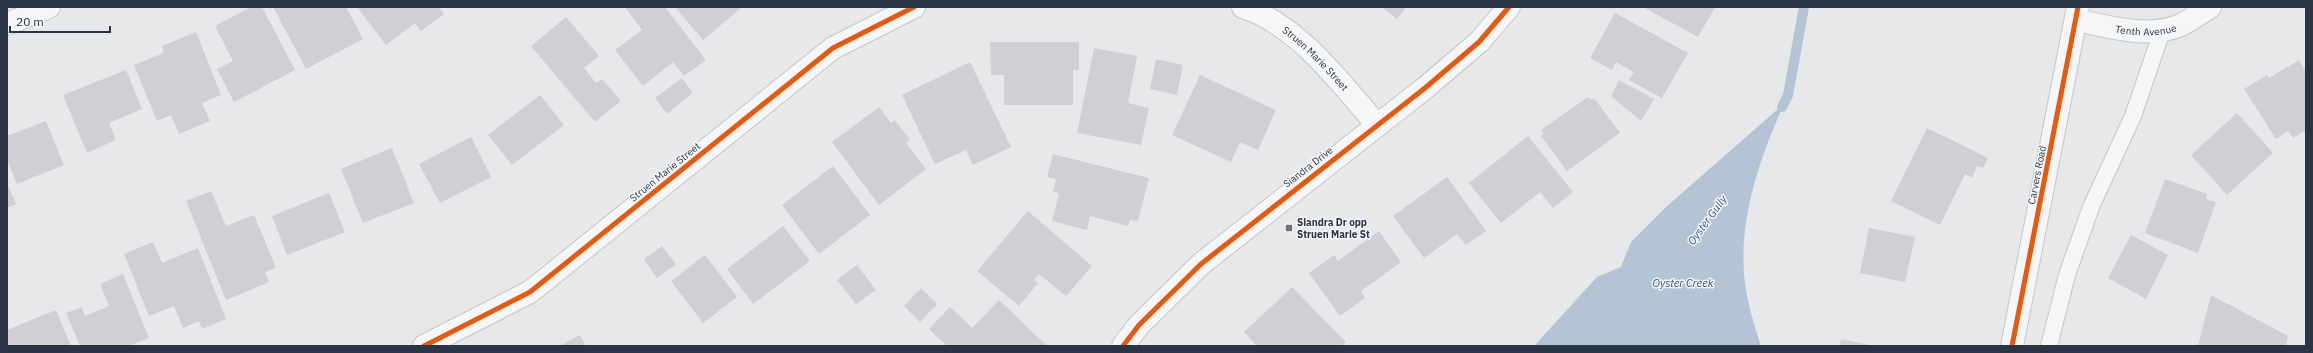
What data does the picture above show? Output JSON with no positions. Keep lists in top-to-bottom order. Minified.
{"streets":{"street":["Tenth Avenue","Struen Marie Street","Siandra Drive","Carvers Road"]},"crossings":[["Tenth Avenue","Carvers Road"],["Struen Marie Street","Siandra Drive"]],"water":["Oyster Gully","Oyster Creek"],"places":{"transit":["Siandra Dr opp Struen Marie St"]},"scale_bar":"20 m"}
